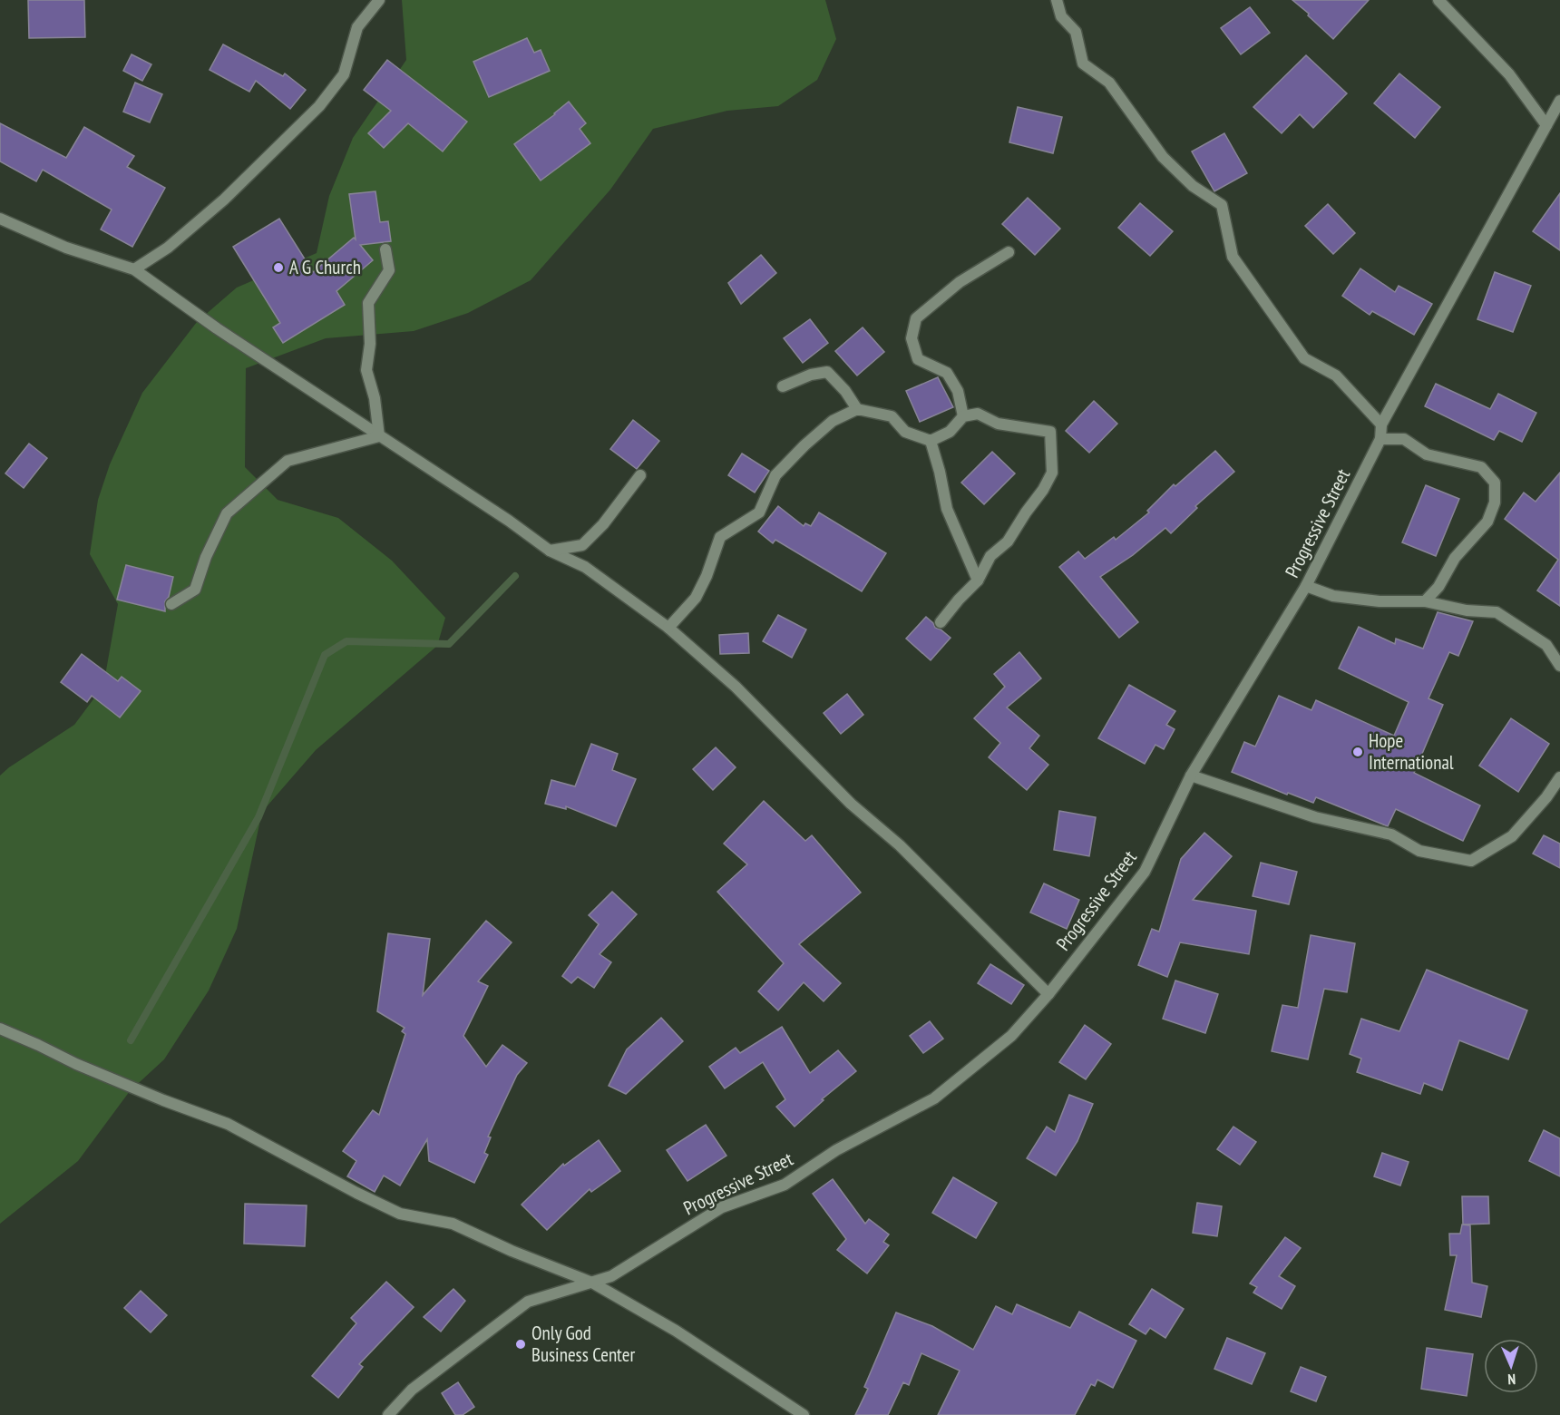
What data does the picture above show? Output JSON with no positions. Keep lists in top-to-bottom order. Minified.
{"streets":{"street":["Progressive Street"]},"places":["A G Church","Hope International","Only God Business Center"],"north":"bottom"}
